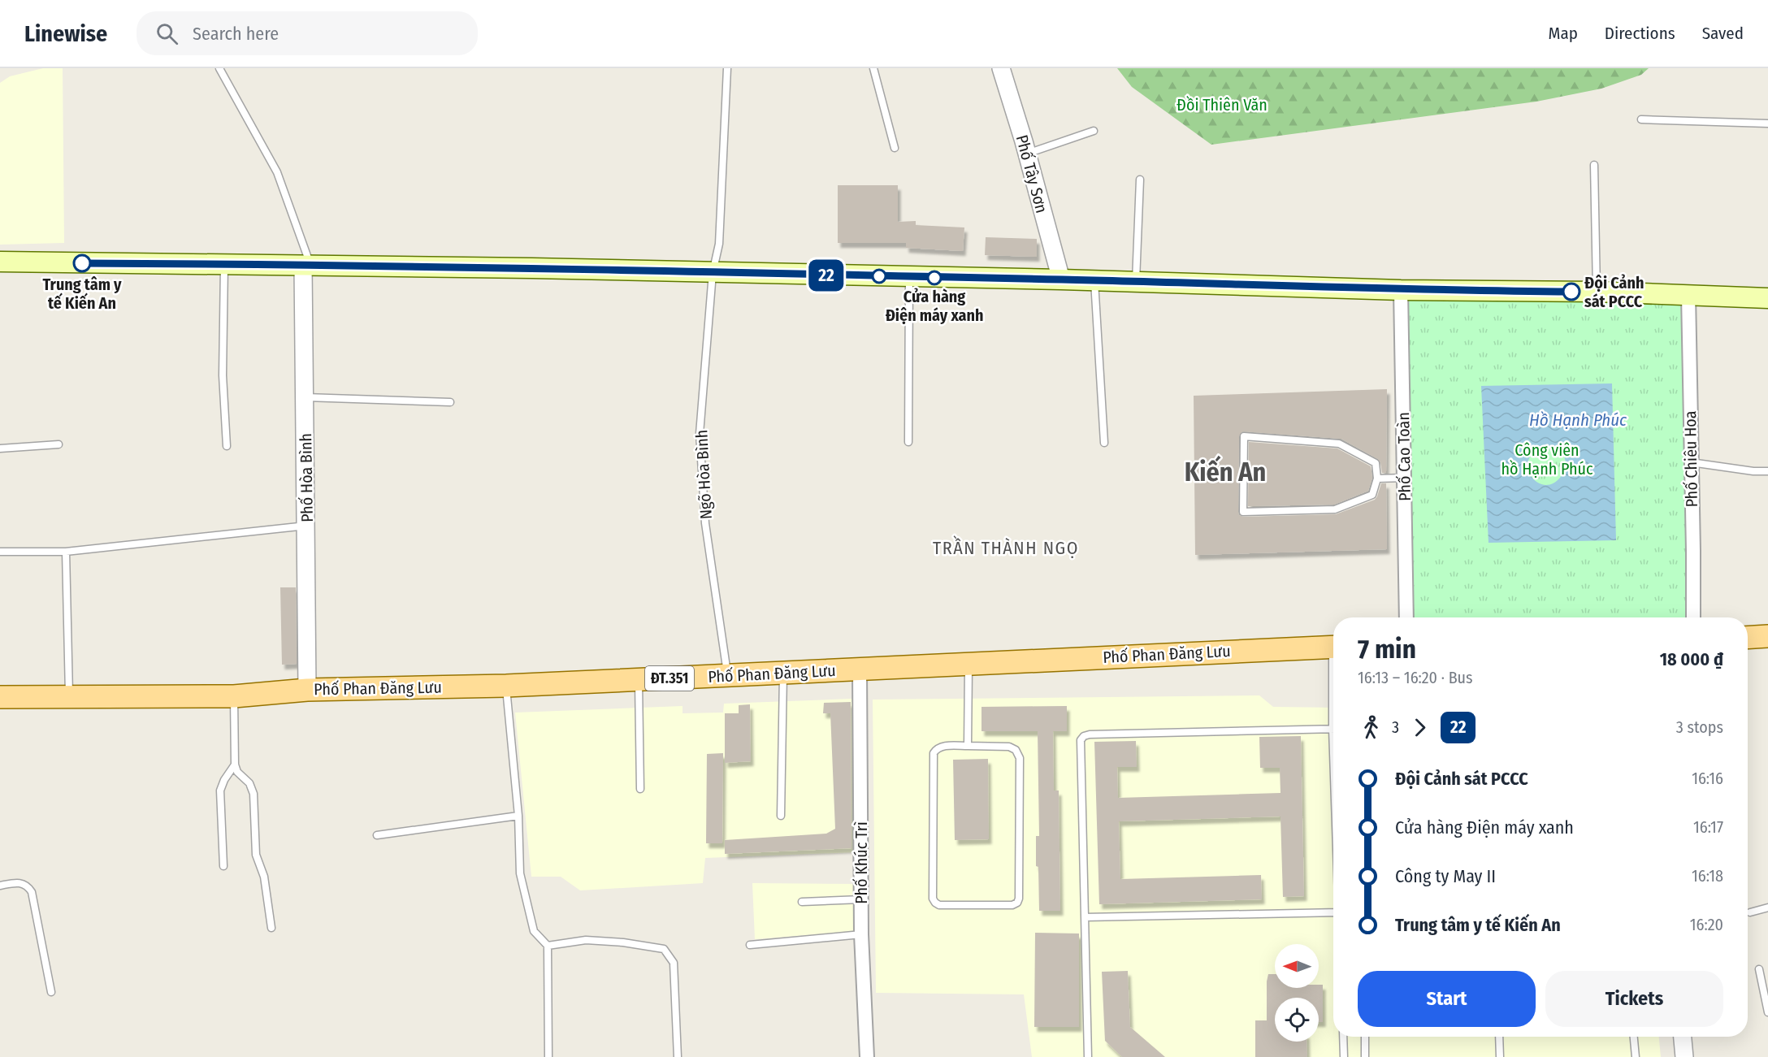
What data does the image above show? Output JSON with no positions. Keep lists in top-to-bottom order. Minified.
{"streets":{"main road":["Phố Phan Đăng Lưu","ĐT.351"],"street":["Phố Tây Sơn","Phố Cao Toàn","Phố Chiêu Hoa","Phố Hòa Bình","Phố Khúc Trì"],"lane":["Ngõ Hòa Bình"]},"crossings":[["Ngõ Hòa Bình","Phố Phan Đăng Lưu"],["Phố Hòa Bình","Phố Phan Đăng Lưu"],["Phố Phan Đăng Lưu","Phố Khúc Trì"]],"districts":["Kiến An","TRẦN THÀNH NGỌ"],"water":["Hồ Hạnh Phúc"],"parks":["Đồi Thiên Văn","Công viên hồ Hạnh Phúc"],"places":["Trung tâm y tế Kiến An","Cửa hàng Điện máy xanh","Đội Cảnh sát PCCC"],"lines":["bus line 22"],"north":"left","page":{"header":"Linewise","search":"Search here","nav":["Map","Directions","Saved"],"on_map":"22","heading":["7 min","16:13 – 16:20 · Bus","18 000 ₫"],"legs":["3","22","3 stops"],"list":[{"name":"Đội Cảnh sát PCCC","value":"16:16"},{"name":"Cửa hàng Điện máy xanh","value":"16:17"},{"name":"Công ty May II","value":"16:18"},{"name":"Trung tâm y tế Kiến An","value":"16:20"}],"buttons":["Start","Tickets"]}}
